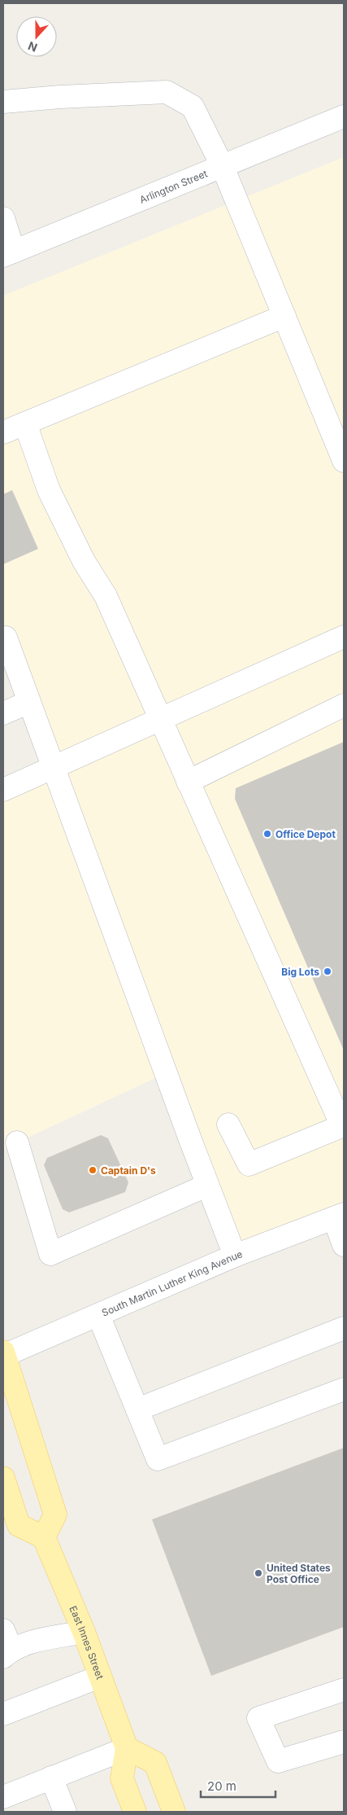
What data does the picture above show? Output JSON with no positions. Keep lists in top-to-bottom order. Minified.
{"streets":{"main road":["East Innes Street"],"street":["Arlington Street","South Martin Luther King Avenue"]},"places":["Office Depot","Big Lots","Captain D's","United States Post Office"],"scale_bar":"20 m","north":"bottom"}
